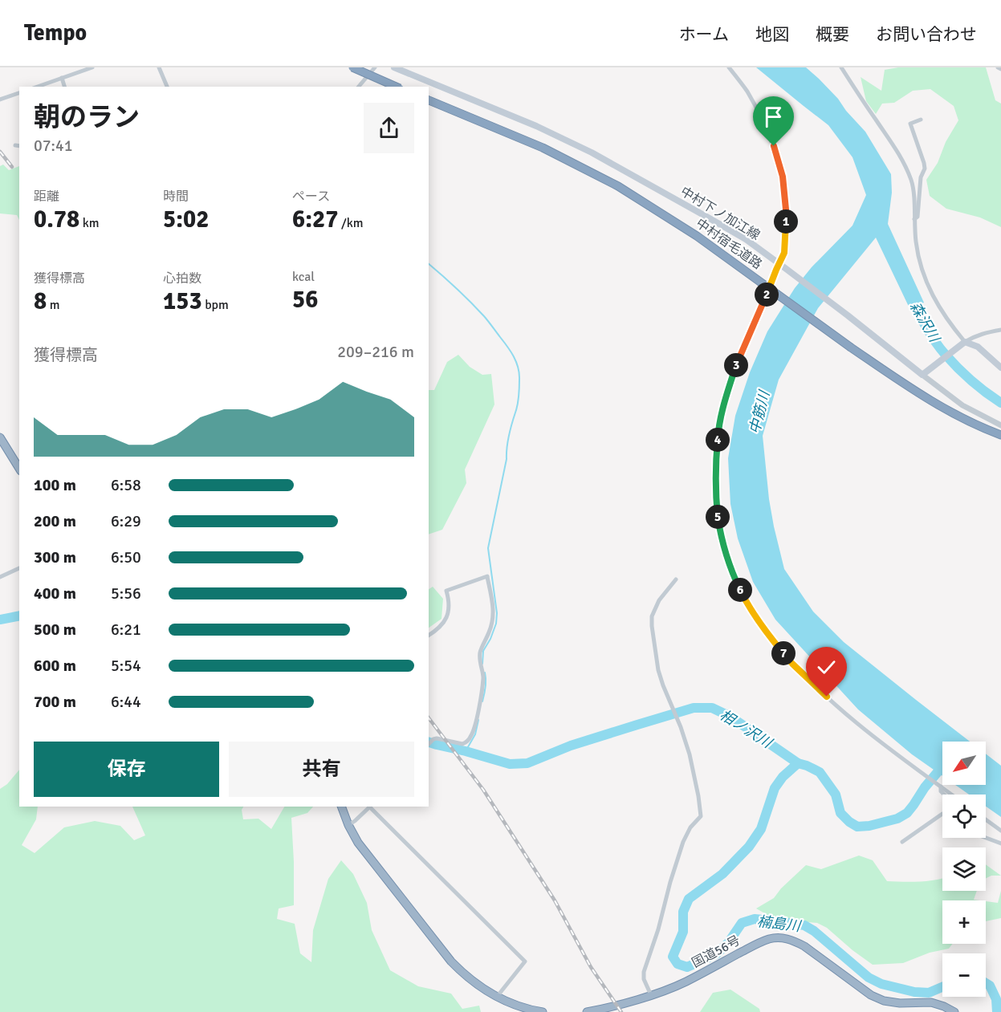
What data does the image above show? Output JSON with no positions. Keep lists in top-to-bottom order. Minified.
{"streets":{"highway":["中村宿毛道路","国道56号"],"main road":["中村下ノ加江線"]},"water":["森沢川","中筋川","相ノ沢川","楠島川"],"north":"bottom left","page":{"header":"Tempo","nav":["ホーム","地図","概要","お問い合わせ"],"heading":["朝のラン","07:41"],"stats":[["距離","0.78 km"],["時間","5:02"],["ペース","6:27 /km"],["獲得標高","8 m"],["心拍数","153 bpm"],["kcal","56"]],"pins":["1","2","3","4","5","6","7"],"chart":["獲得標高","209–216 m"],"list":[{"name":"100 m","note":"6:58"},{"name":"200 m","note":"6:29"},{"name":"300 m","note":"6:50"},{"name":"400 m","note":"5:56"},{"name":"500 m","note":"6:21"},{"name":"600 m","note":"5:54"},{"name":"700 m","note":"6:44"}],"buttons":["保存","共有"],"map_buttons":["+","−"]}}
